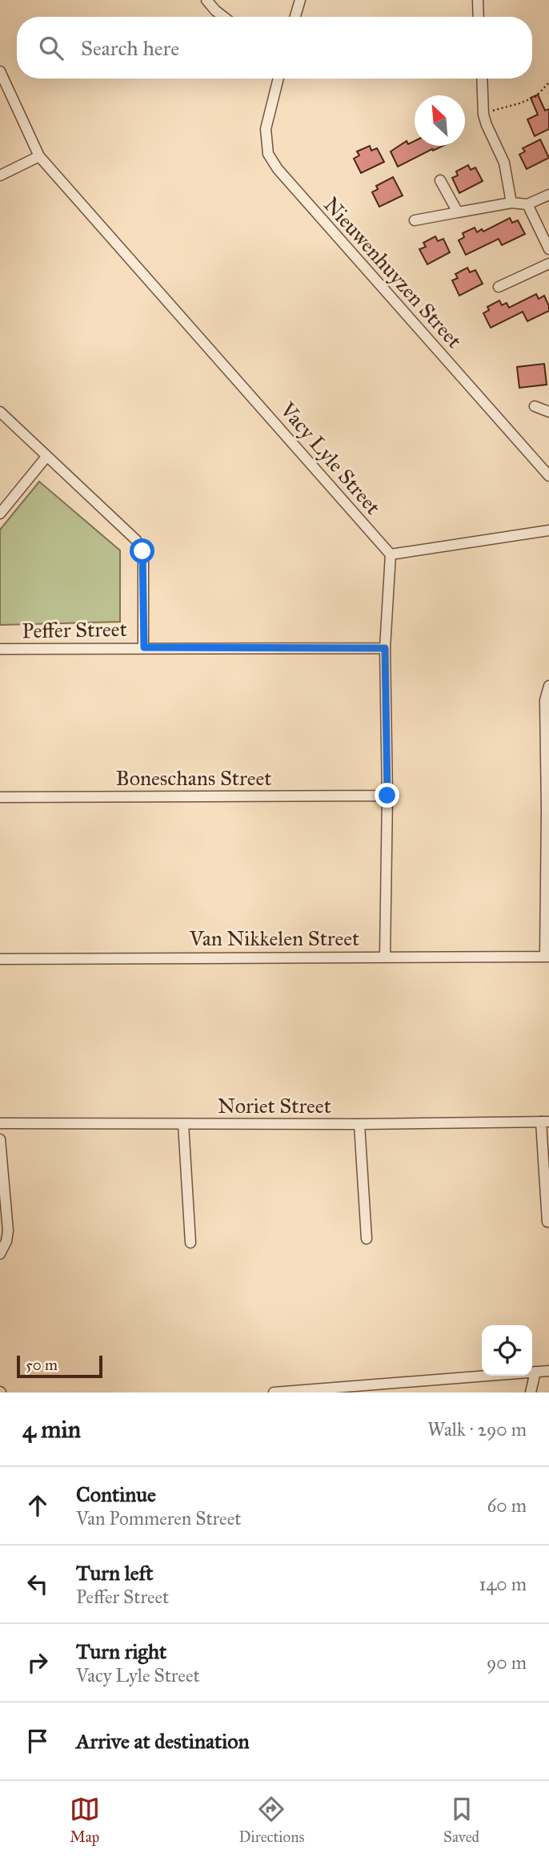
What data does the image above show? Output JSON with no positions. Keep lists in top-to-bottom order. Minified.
{"streets":{"street":["Nieuwenhuyzen Street","Vacy Lyle Street","Peffer Street","Boneschans Street","Van Nikkelen Street","Noriet Street"]},"scale_bar":"50 m","north":"top left","page":{"search":"Search here","scale":"50 m","heading":["4 min","Walk · 290 m"],"list":[["Continue","Van Pommeren Street","60 m"],["Turn left","Peffer Street","140 m"],["Turn right","Vacy Lyle Street","90 m"],"Arrive at destination"],"nav":["Map","Directions","Saved"]}}
